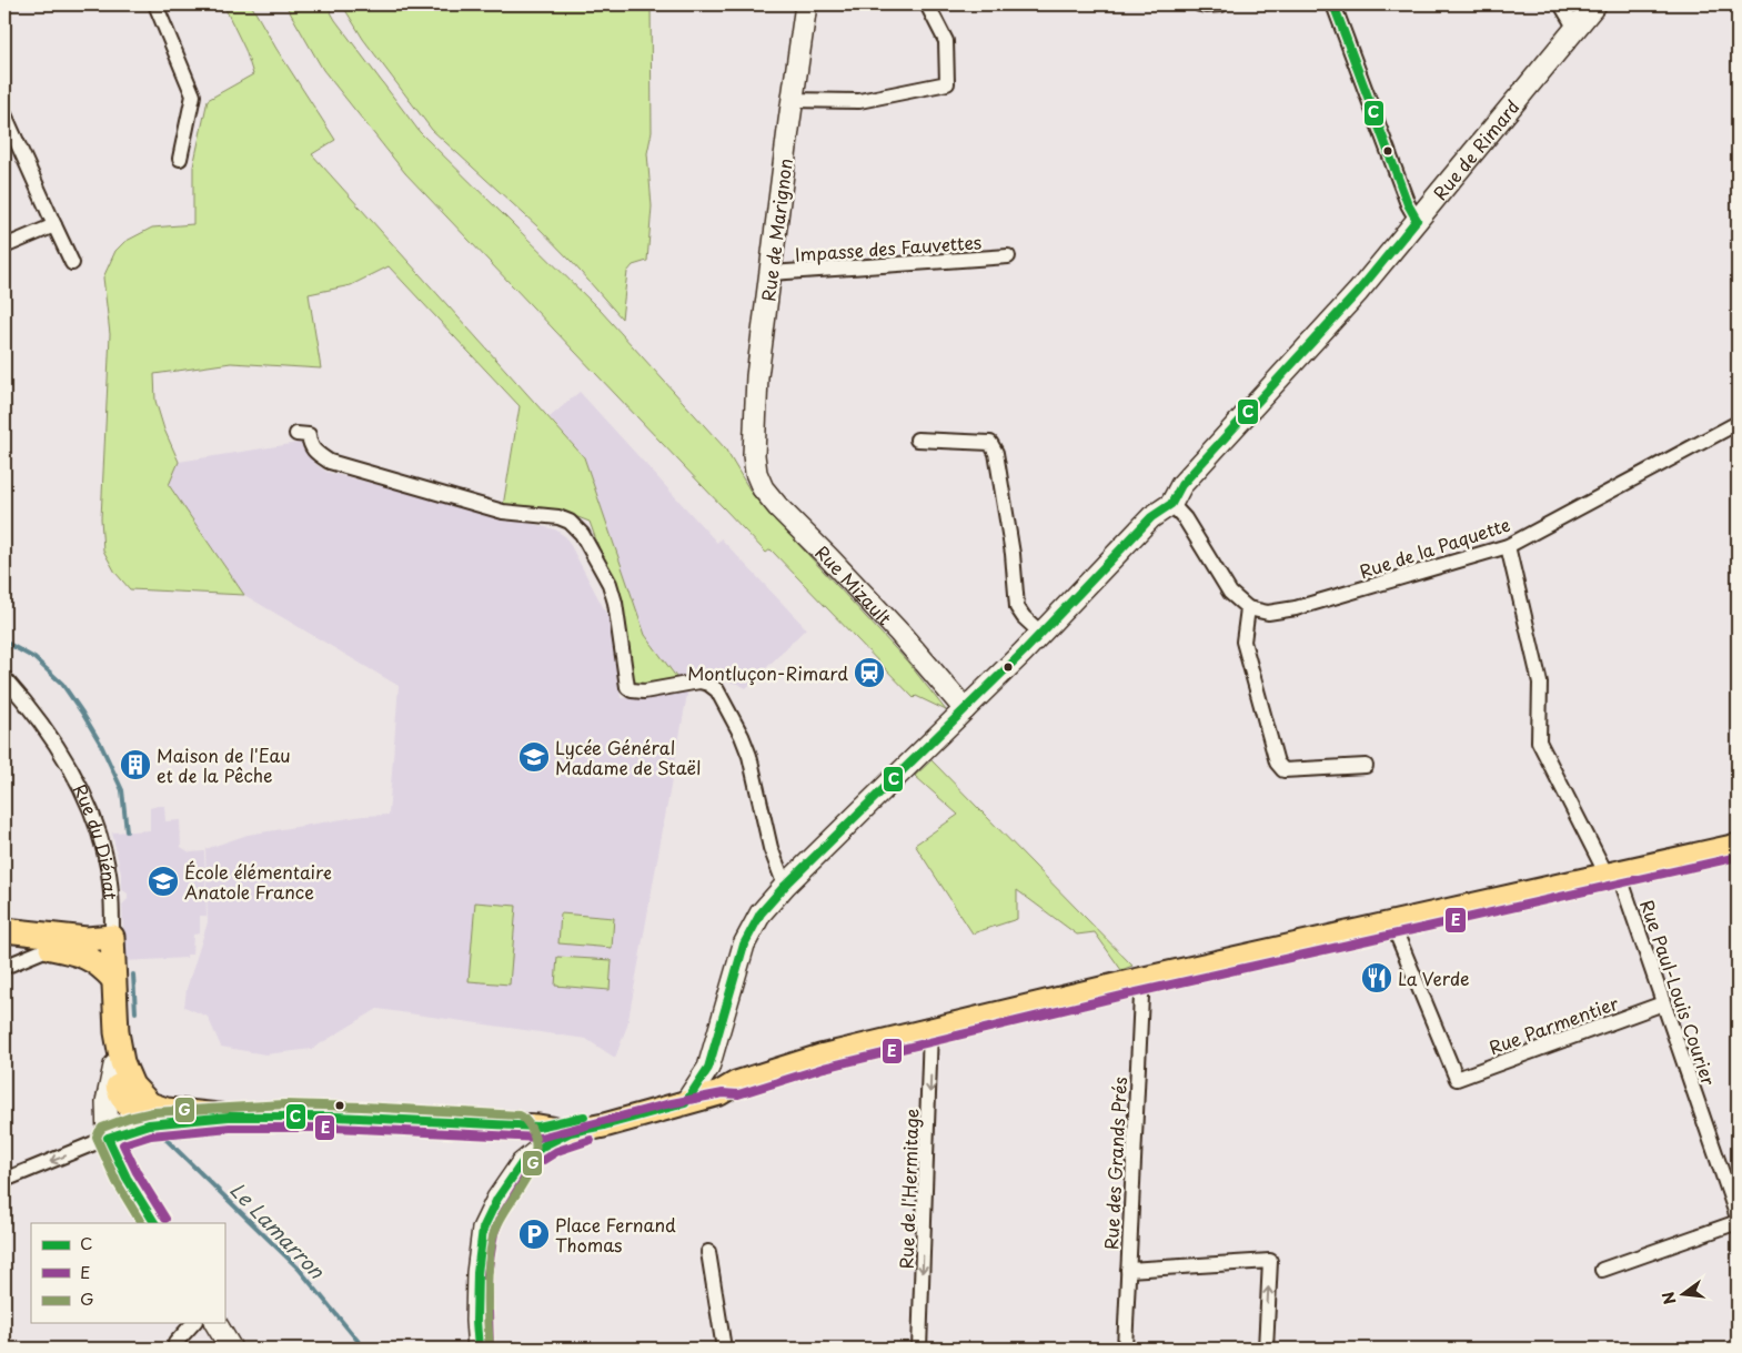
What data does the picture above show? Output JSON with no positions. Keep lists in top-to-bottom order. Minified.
{"streets":{"main road":["Rue du Diénat"],"street":["Rue de Rimard","Rue de Marignon","Impasse des Fauvettes","Rue de la Paquette","Rue Mizault","Rue Paul-Louis Courier","Rue Parmentier","Rue des Grands Prés","Rue de l'Hermitage"]},"crossings":[["Rue de Rimard","Rue Mizault"],["Rue de Marignon","Impasse des Fauvettes"],["Rue de Marignon","Rue Mizault"],["Rue de la Paquette","Rue Paul-Louis Courier"],["Rue Paul-Louis Courier","Rue Parmentier"]],"one_way":["Rue de l'Hermitage"],"water":["Le Lamarron"],"places":{"station":["Montluçon-Rimard"],"school or university":["Lycée Général Madame de Staël","École élémentaire Anatole France"],"building":["Maison de l'Eau et de la Pêche"],"restaurant":["La Verde"],"parking":["Place Fernand Thomas"]},"lines":["transit line C","transit line E","transit line G"],"legend":["C","E","G"],"north":"left"}
